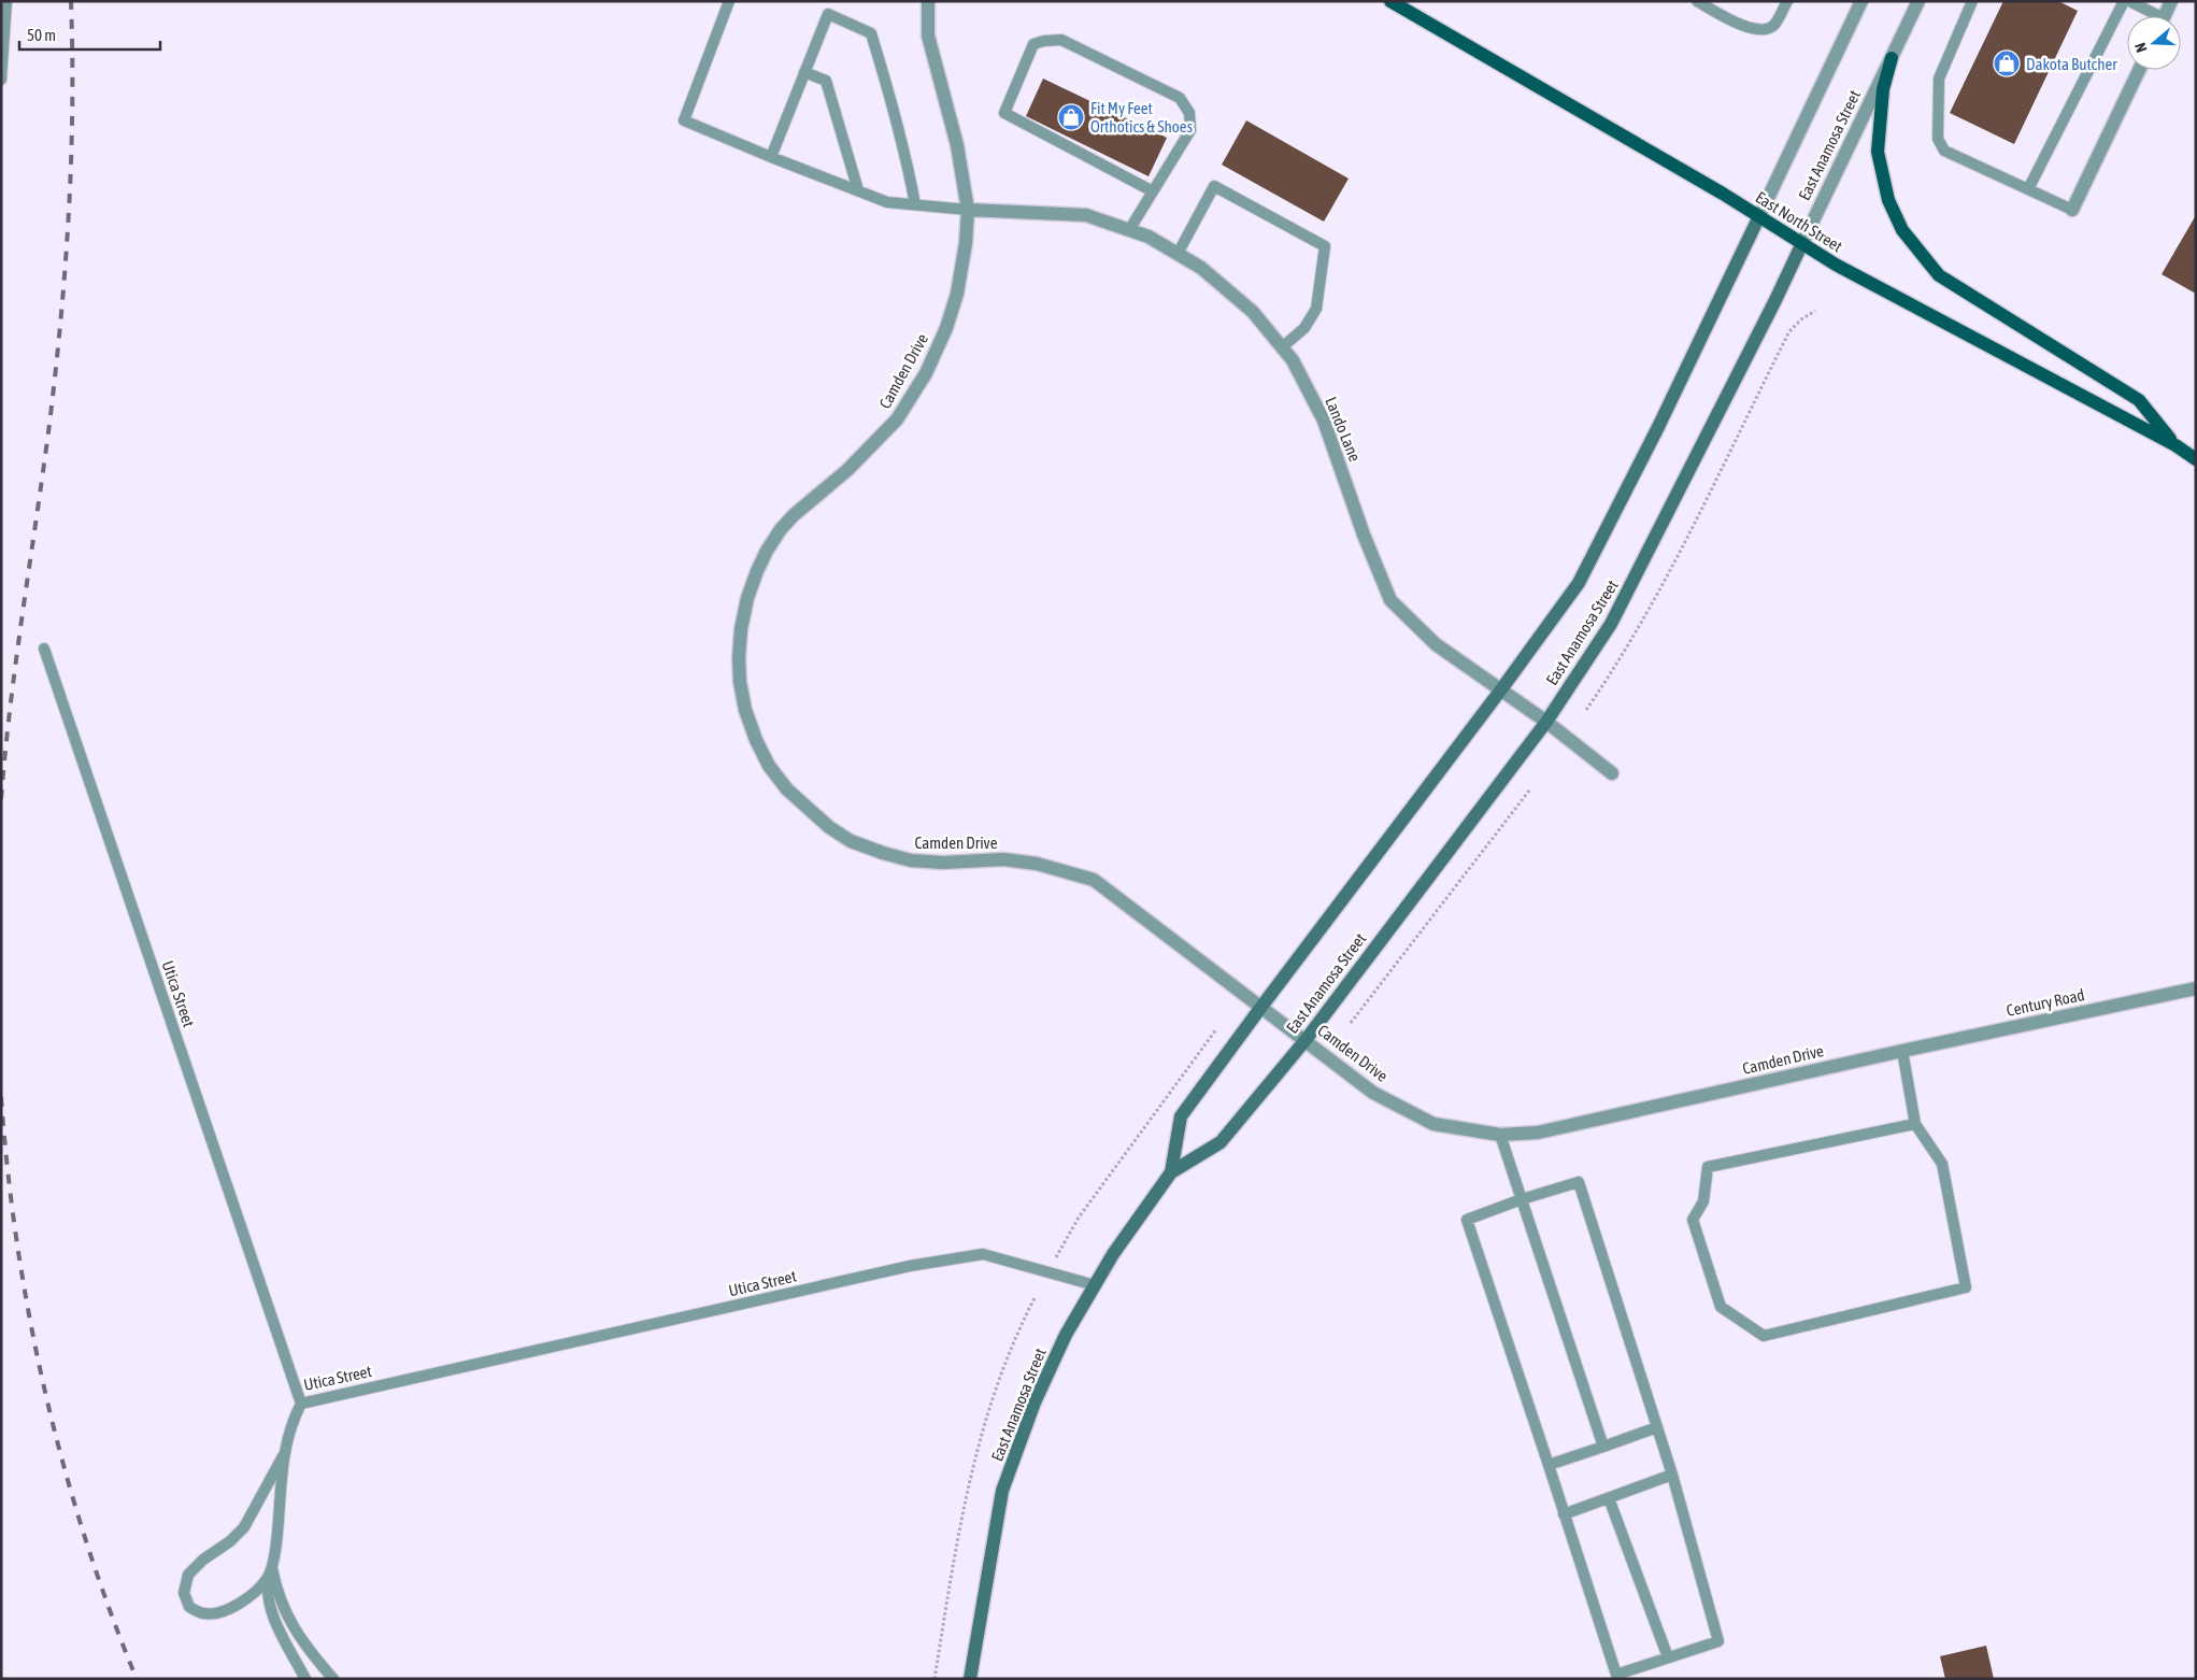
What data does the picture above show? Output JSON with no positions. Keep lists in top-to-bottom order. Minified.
{"streets":{"main road":["East Anamosa Street","East North Street"],"street":["Camden Drive","Lando Lane","Century Road"],"lane":["Utica Street"]},"crossings":[["East Anamosa Street","East North Street"],["East Anamosa Street","Camden Drive"],["East Anamosa Street","Lando Lane"],["East Anamosa Street","Utica Street"],["Camden Drive","Lando Lane"],["Camden Drive","Century Road"]],"places":{"shop":["Dakota Butcher","Fit My Feet Orthotics & Shoes"]},"scale_bar":"50 m","north":"left"}
